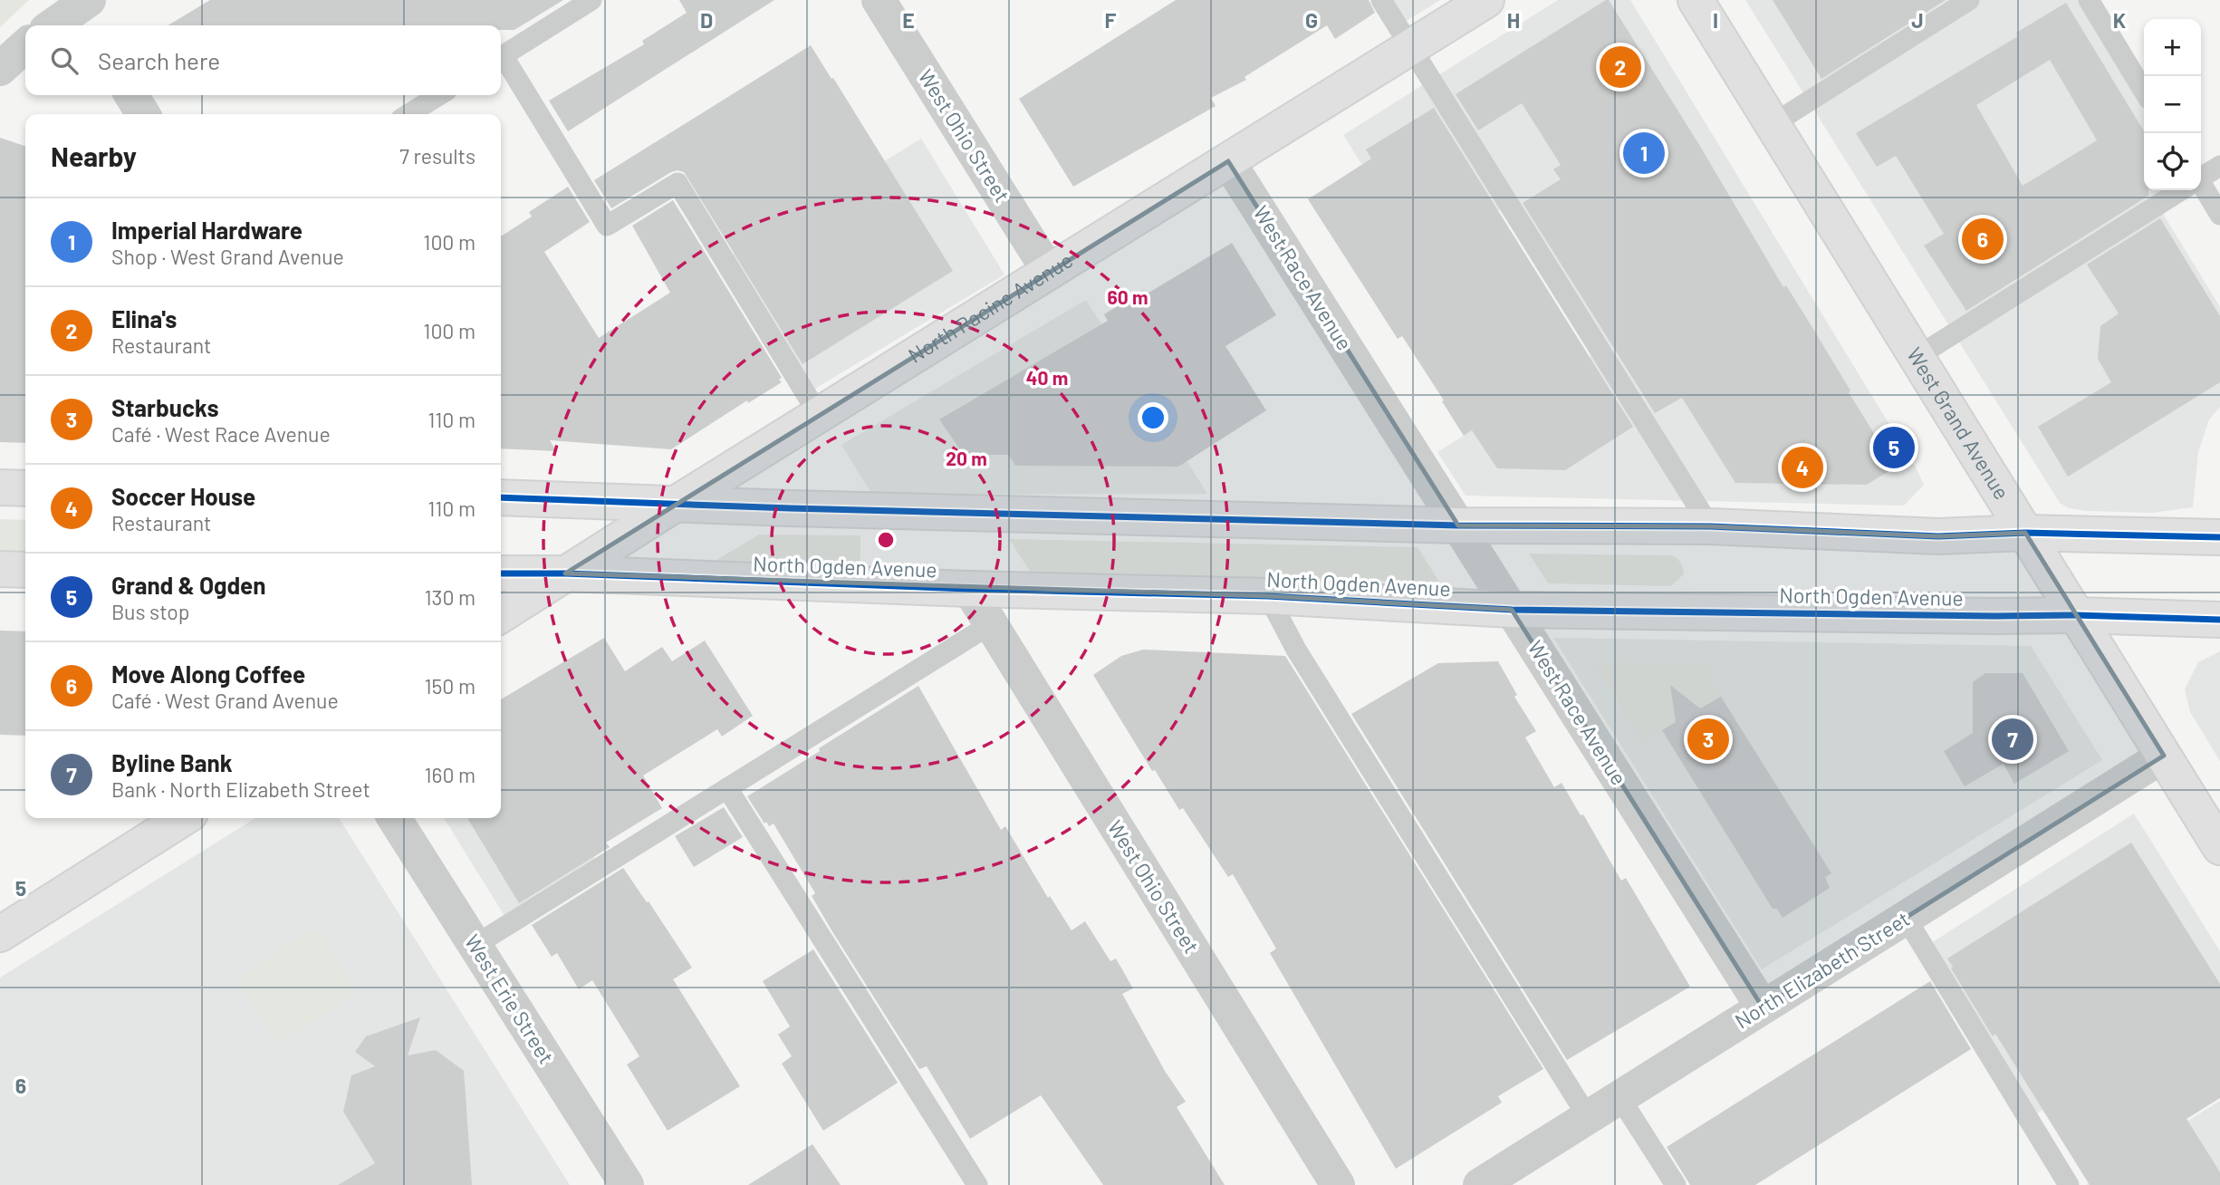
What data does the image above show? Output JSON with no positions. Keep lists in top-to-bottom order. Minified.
{"streets":{"main road":["North Racine Avenue","West Grand Avenue","North Ogden Avenue"],"street":["West Ohio Street","West Race Avenue","North Elizabeth Street","West Erie Street"]},"crossings":[["West Ohio Street","North Racine Avenue"],["West Ohio Street","North Ogden Avenue"],["West Race Avenue","North Racine Avenue"],["West Race Avenue","North Ogden Avenue"],["West Race Avenue","North Elizabeth Street"],["North Racine Avenue","North Ogden Avenue"],["West Grand Avenue","North Ogden Avenue"],["West Grand Avenue","North Elizabeth Street"]],"page":{"map_buttons":["+","−"],"search":"Search here","pins":["2","1","6","5","4","3","7"],"heading":["Nearby","7 results"],"list":[{"mark":"1","name":"Imperial Hardware","note":"Shop · West Grand Avenue","value":"100 m"},{"mark":"2","name":"Elina's","note":"Restaurant","value":"100 m"},{"mark":"3","name":"Starbucks","note":"Café · West Race Avenue","value":"110 m"},{"mark":"4","name":"Soccer House","note":"Restaurant","value":"110 m"},{"mark":"5","name":"Grand & Ogden","note":"Bus stop","value":"130 m"},{"mark":"6","name":"Move Along Coffee","note":"Café · West Grand Avenue","value":"150 m"},{"mark":"7","name":"Byline Bank","note":"Bank · North Elizabeth Street","value":"160 m"}]},"grid":{"columns":["D","E","F","G","H","I","J","K"],"rows":["5","6"]},"rings":["60 m","40 m","20 m"]}
